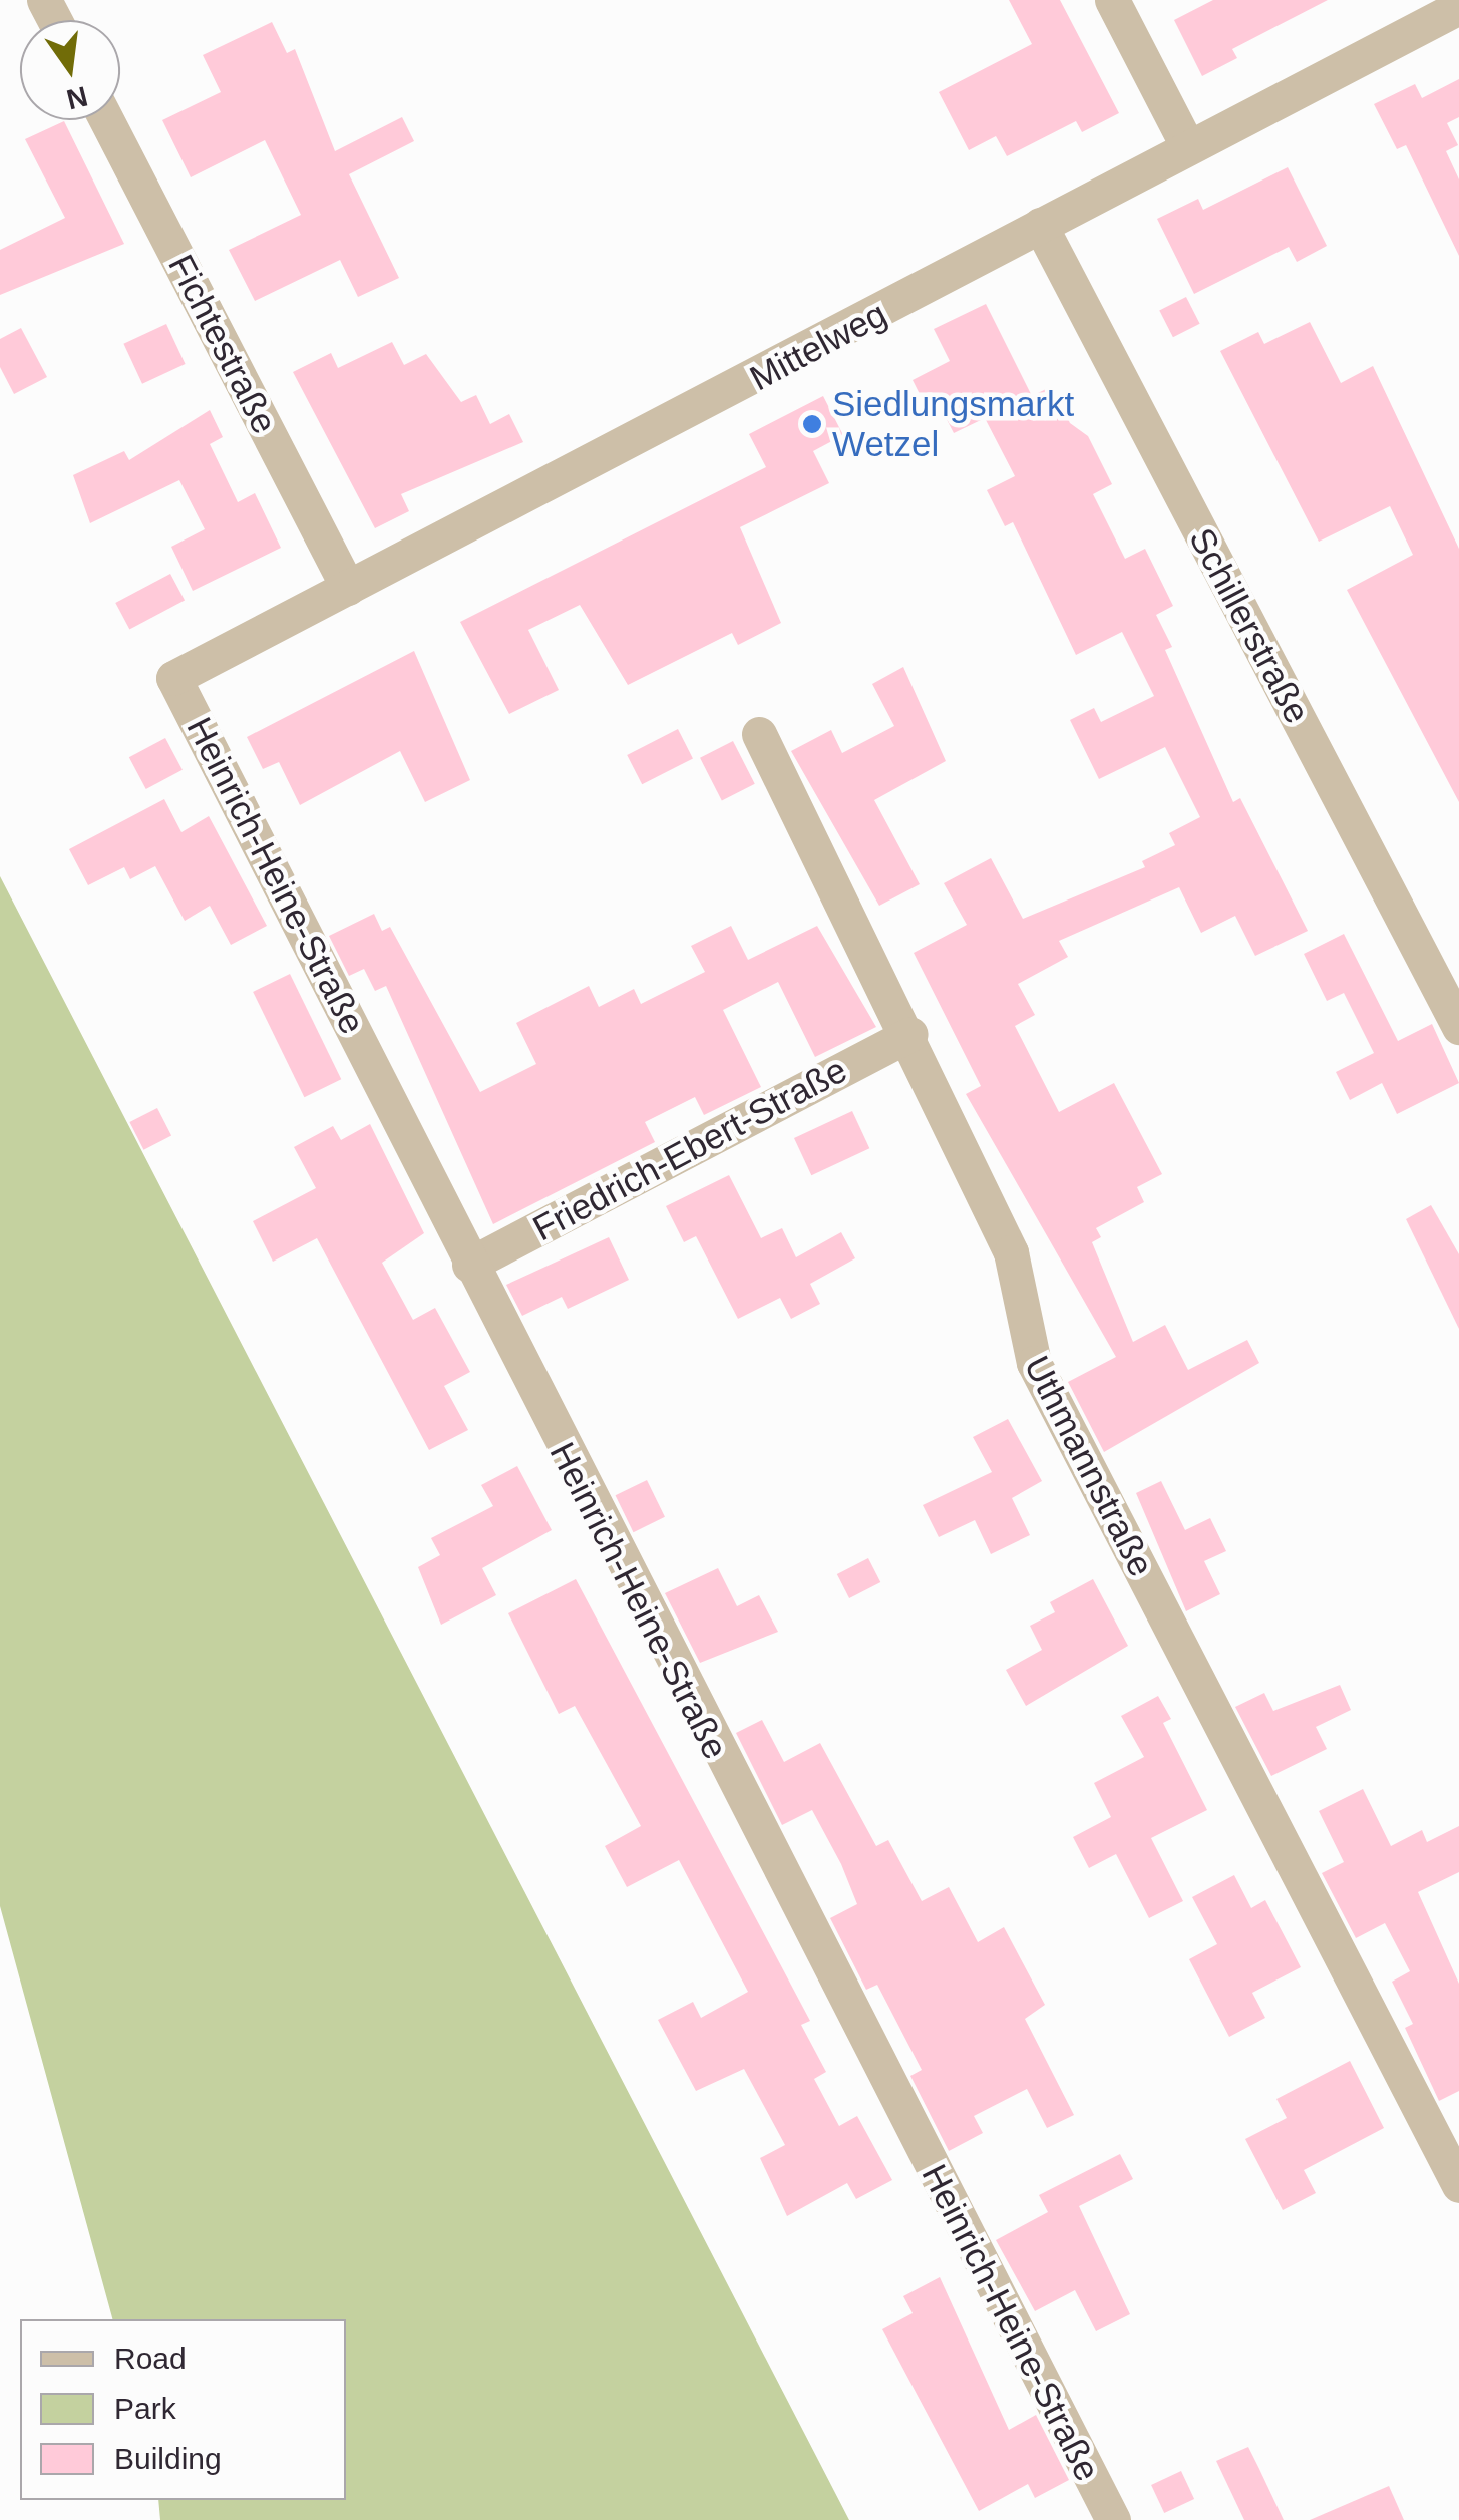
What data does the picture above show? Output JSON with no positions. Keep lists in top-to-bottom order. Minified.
{"streets":{"street":["Fichtestraße","Mittelweg","Schillerstraße","Heinrich-Heine-Straße","Friedrich-Ebert-Straße","Uthmannstraße"]},"crossings":[["Fichtestraße","Mittelweg"],["Mittelweg","Schillerstraße"],["Mittelweg","Heinrich-Heine-Straße"],["Heinrich-Heine-Straße","Friedrich-Ebert-Straße"],["Friedrich-Ebert-Straße","Uthmannstraße"]],"places":["Siedlungsmarkt Wetzel"],"legend":["Road","Park","Building"],"north":"bottom"}
